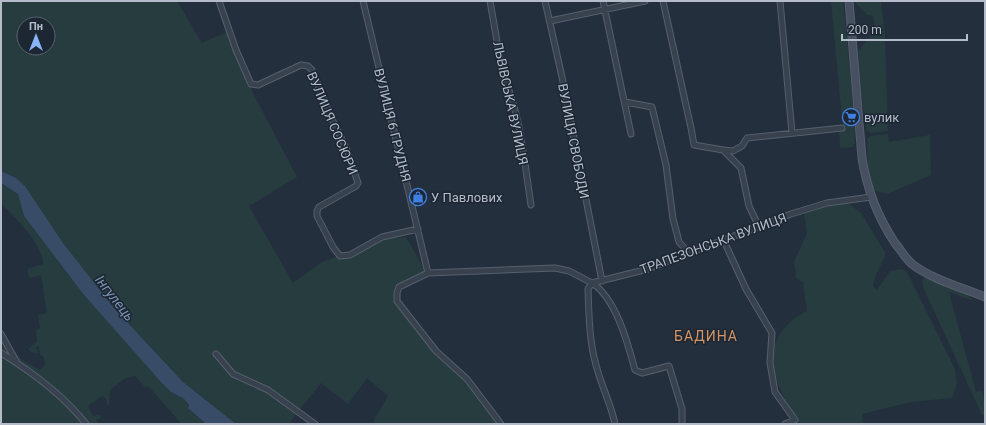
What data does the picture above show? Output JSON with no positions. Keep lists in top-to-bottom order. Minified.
{"streets":{"street":["ЛЬВІВСЬКА ВУЛИЦЯ","ВУЛИЦЯ СОСЮРИ","ВУЛИЦЯ 6 ГРУДНЯ","ВУЛИЦЯ СВОБОДИ","ТРАПЕЗОНСЬКА ВУЛИЦЯ"]},"crossings":[["ВУЛИЦЯ СОСЮРИ","ВУЛИЦЯ 6 ГРУДНЯ"],["ВУЛИЦЯ СВОБОДИ","ТРАПЕЗОНСЬКА ВУЛИЦЯ"]],"districts":["БАДИНА"],"water":["Інгулець"],"places":{"supermarket":["вулик"],"shop":["У Павлових"]},"scale_bar":"200 m","north":"top"}
